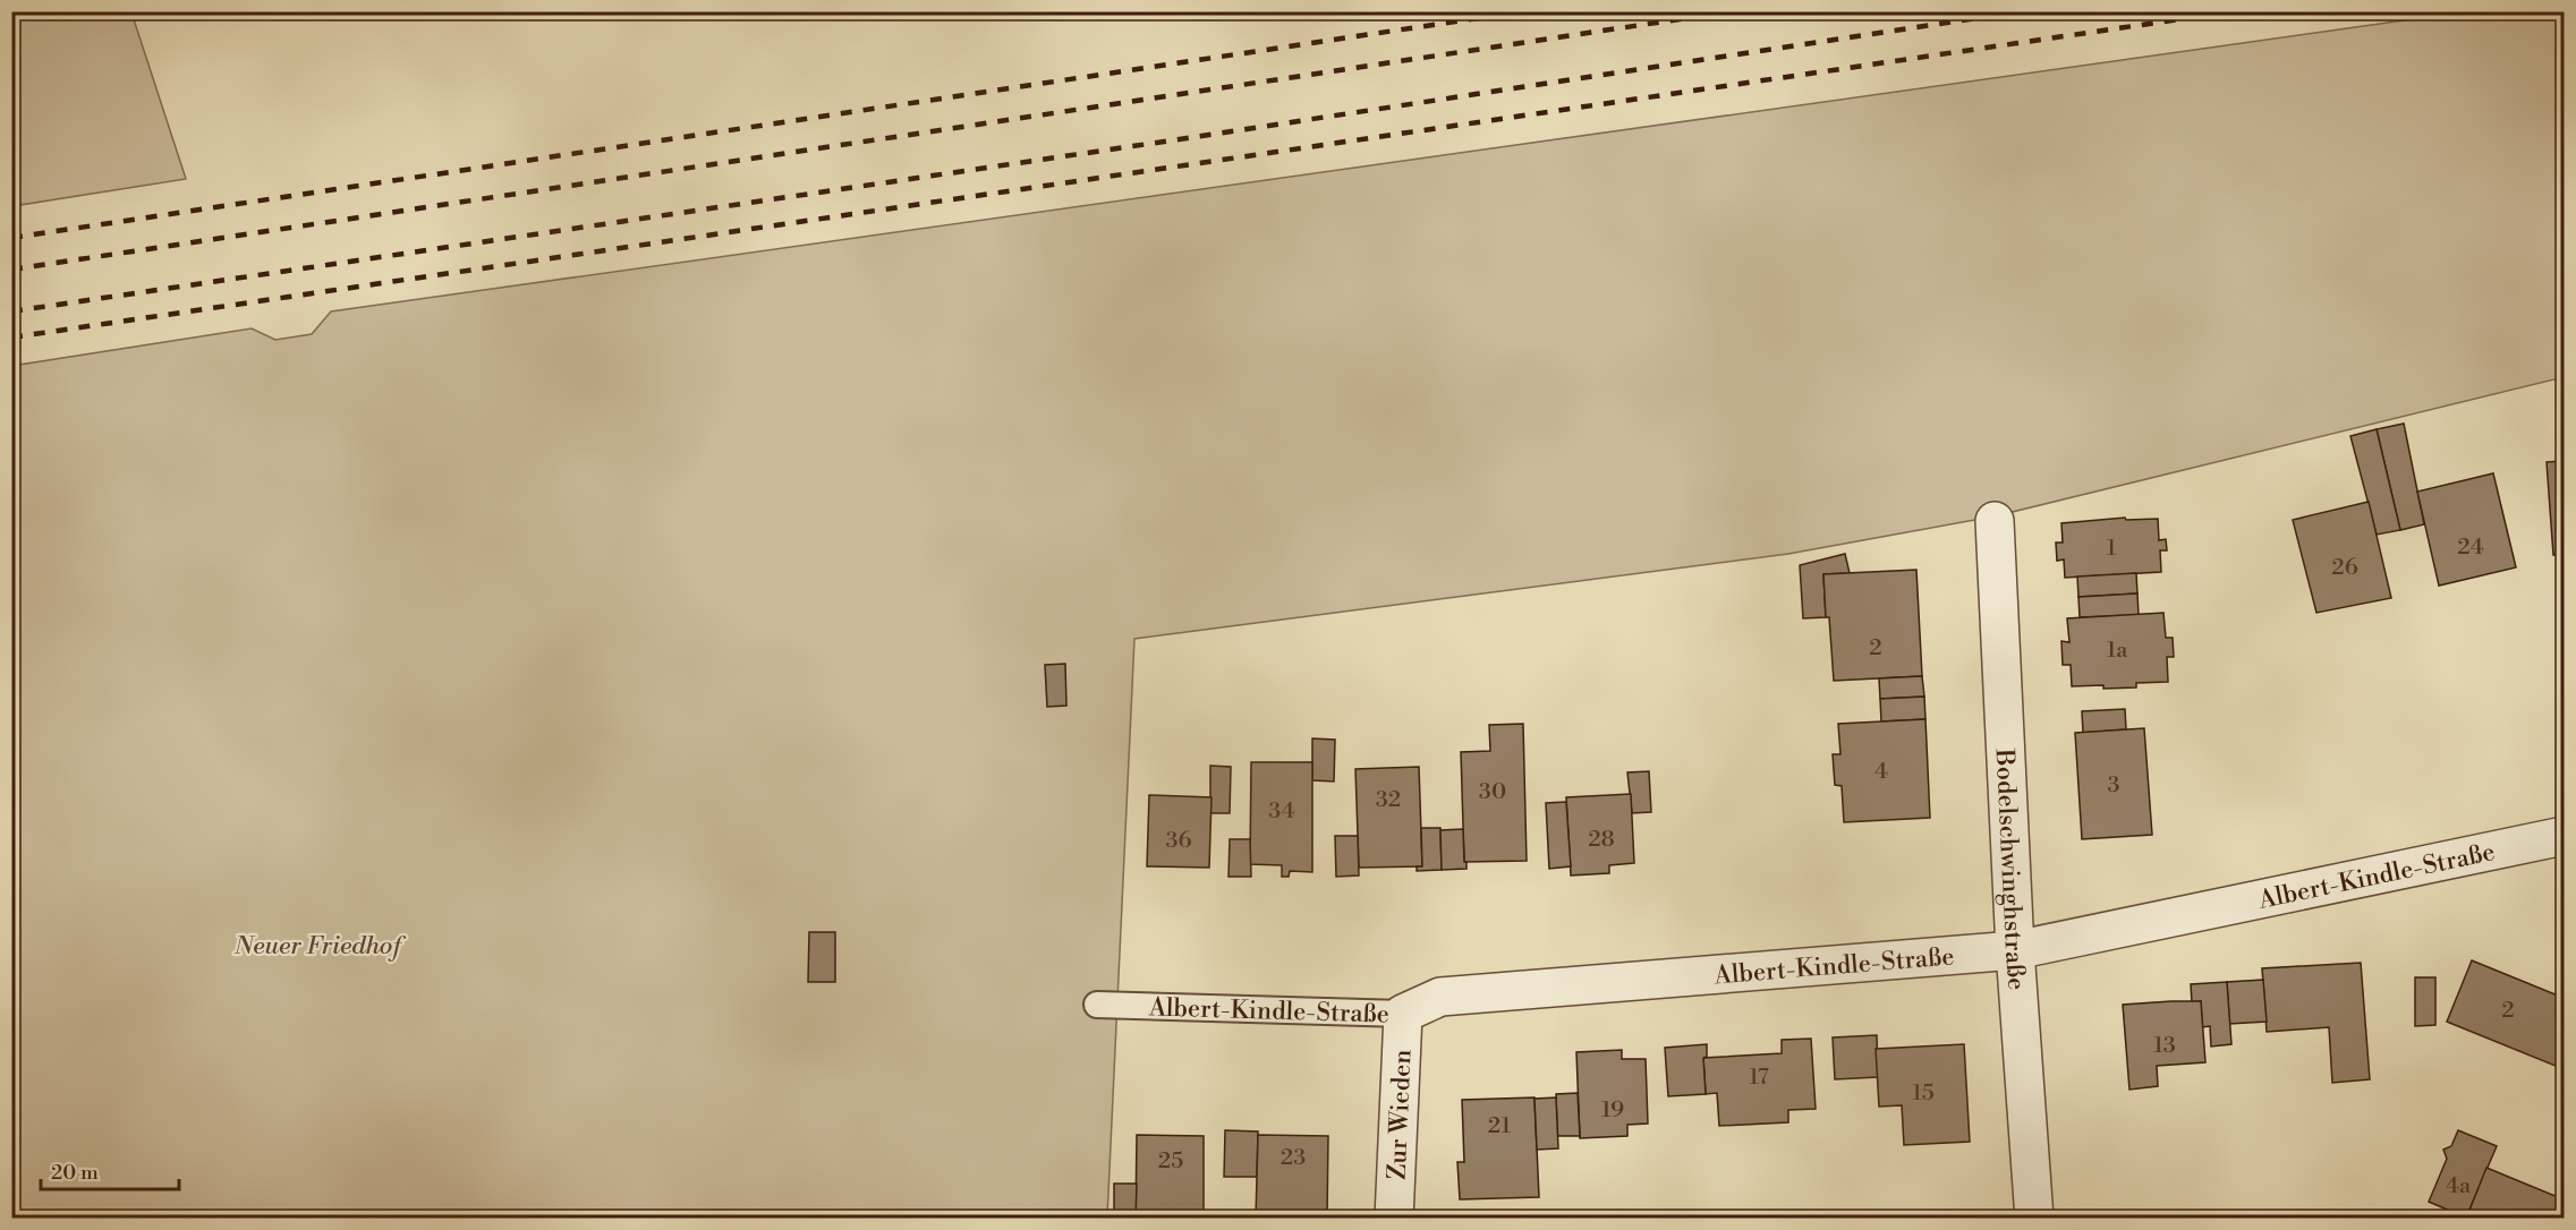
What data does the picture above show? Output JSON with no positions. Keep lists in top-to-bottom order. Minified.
{"streets":{"street":["Bodelschwinghstraße","Albert-Kindle-Straße","Zur Wieden"]},"crossings":[["Bodelschwinghstraße","Albert-Kindle-Straße"],["Albert-Kindle-Straße","Zur Wieden"]],"parks":["Neuer Friedhof"],"house_numbers":["24","1","26","2","1a","4","3","30","32","34","28","36","2","13","17","15","19","21","23","25","4a"],"scale_bar":"20 m"}
